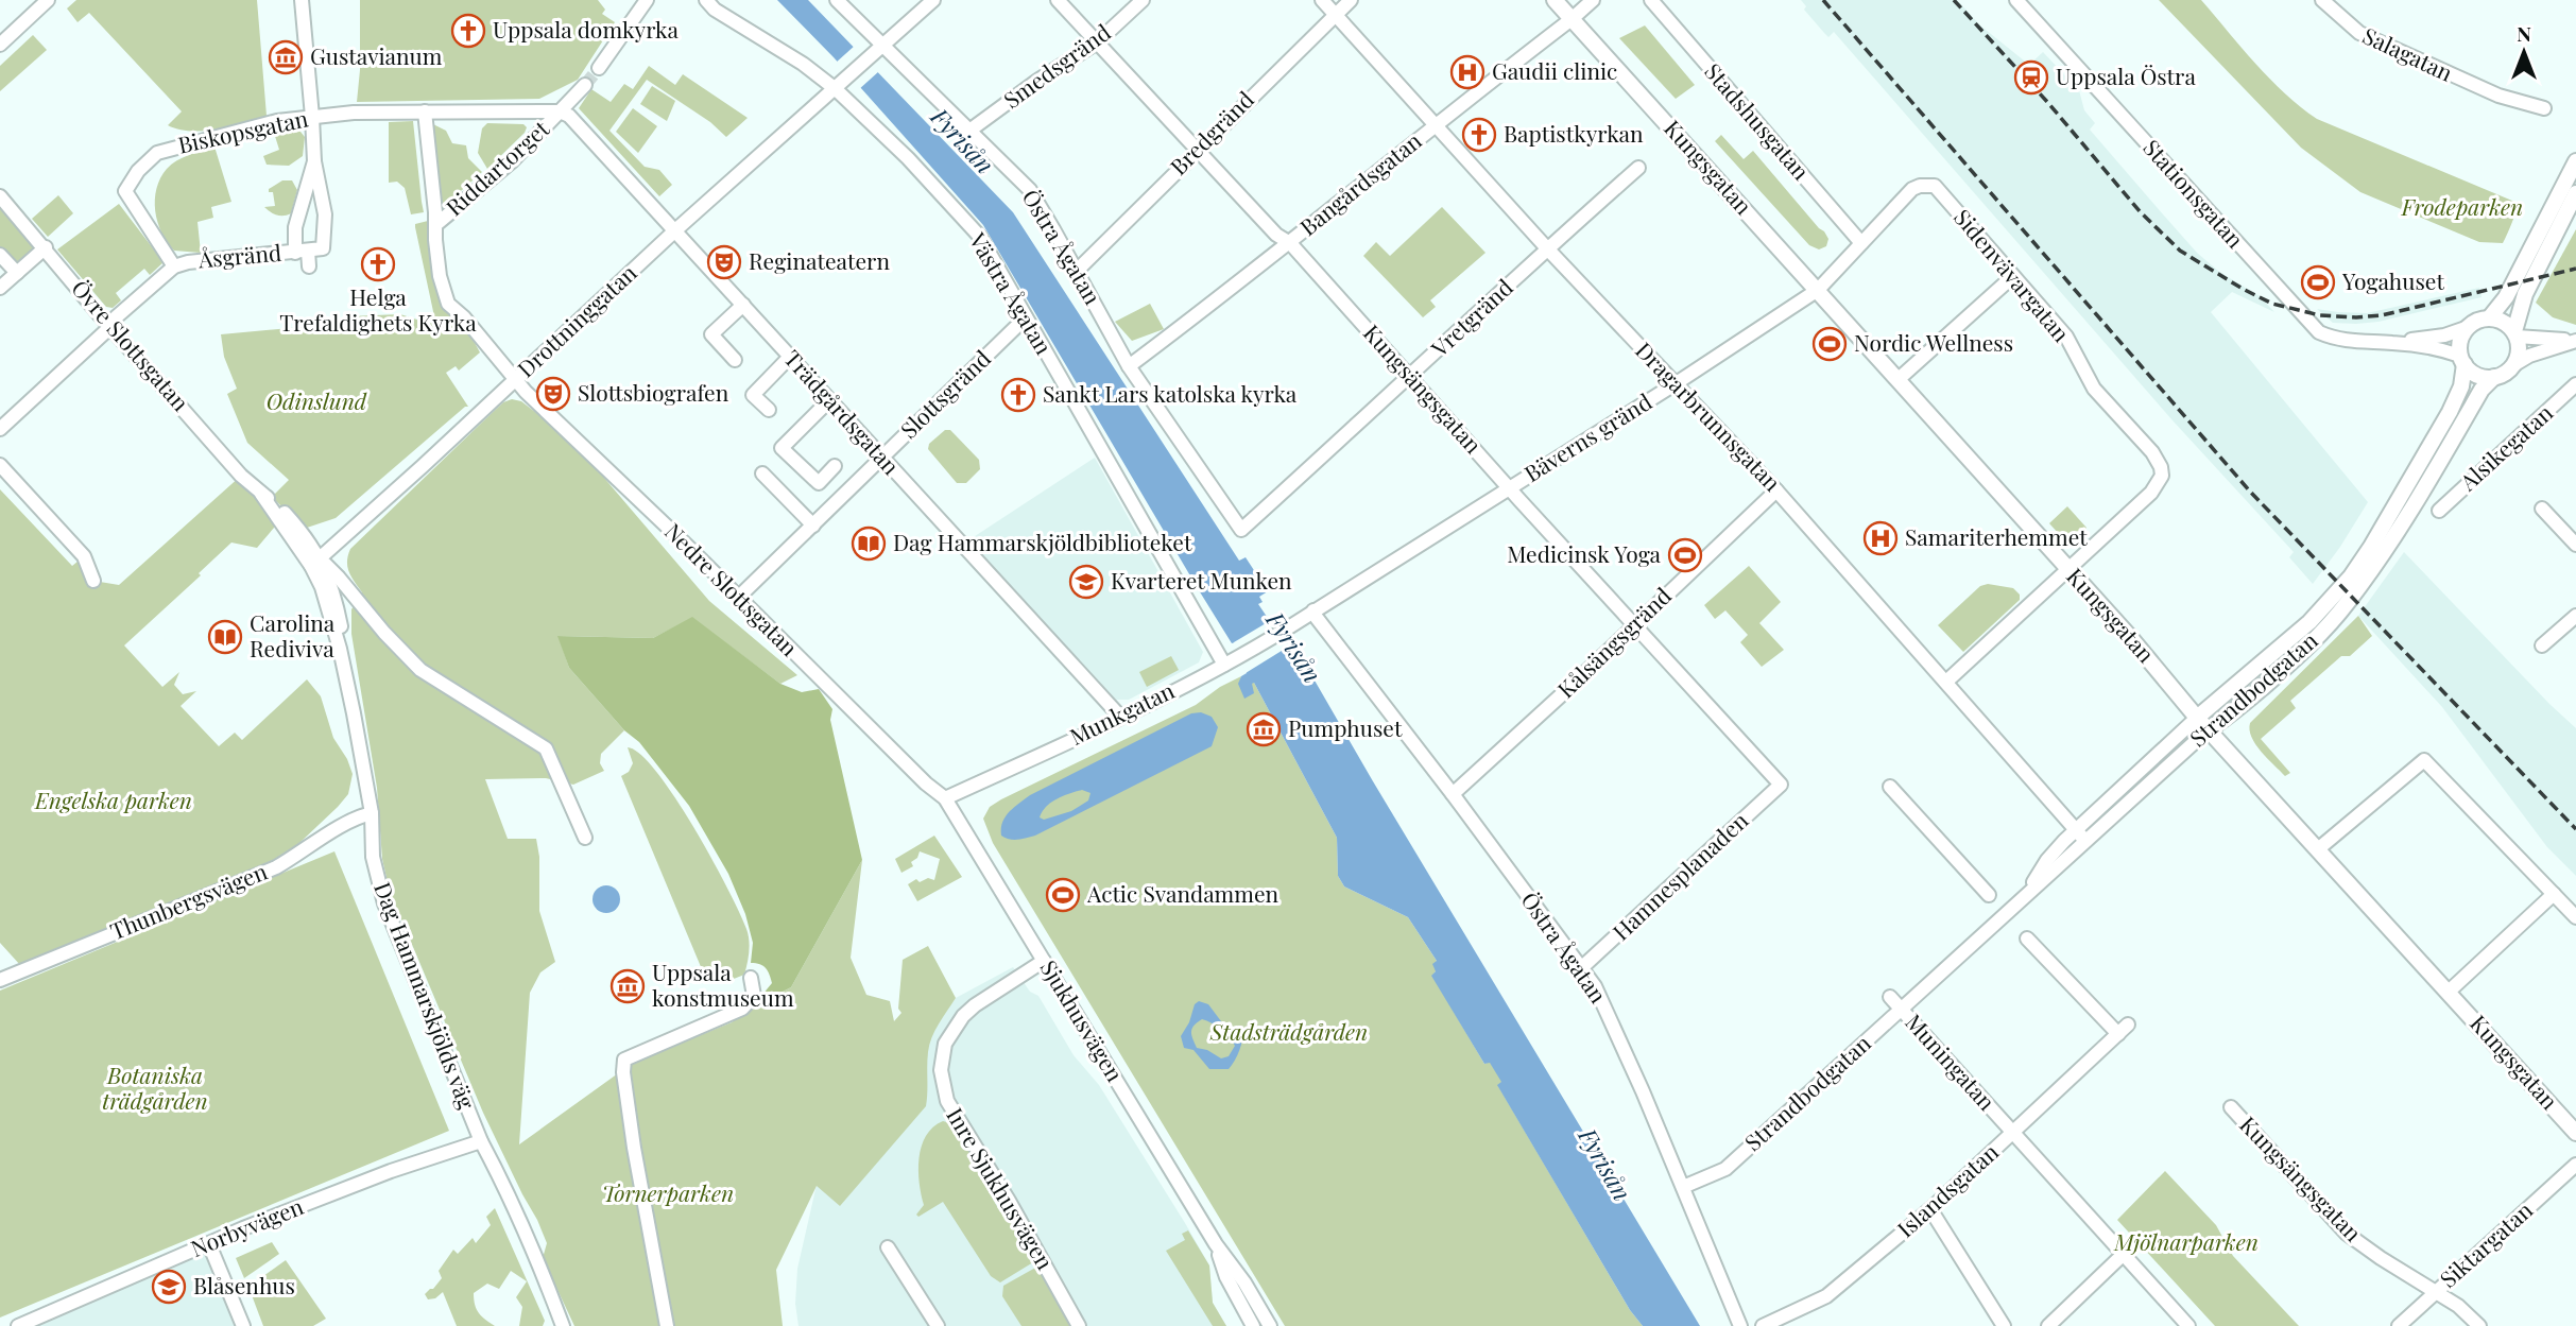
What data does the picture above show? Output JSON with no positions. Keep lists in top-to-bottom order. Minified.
{"streets":{"main road":["Kungsgatan","Strandbodgatan"],"street":["Salagatan","Smedsgränd","Stadshusgatan","Biskopsgatan","Bredgränd","Riddartorget","Bangårdsgatan","Stationsgatan","Östra Ågatan","Åsgränd","Sidenvävargatan","Västra Ågatan","Vretgränd","Drottninggatan","Övre Slottsgatan","Kungsängsgatan","Slottsgränd","Trädgårdsgatan","Dragarbrunnsgatan","Bäverns gränd","Alsikegatan","Nedre Slottsgatan","Kålsängsgränd","Munkgatan","Hamnesplanaden","Thunbergsvägen","Dag Hammarskjölds väg","Sjukhusvägen","Muningatan","Inre Sjukhusvägen","Islandsgatan","Norbyvägen","Siktargatan"]},"crossings":[["Smedsgränd","Östra Ågatan"],["Smedsgränd","Kungsängsgatan"],["Stadshusgatan","Bäverns gränd"],["Biskopsgatan","Riddartorget"],["Biskopsgatan","Åsgränd"],["Biskopsgatan","Trädgårdsgatan"],["Biskopsgatan","Nedre Slottsgatan"],["Bredgränd","Östra Ågatan"],["Bredgränd","Kungsängsgatan"],["Bredgränd","Dragarbrunnsgatan"],["Kungsgatan","Bangårdsgatan"],["Kungsgatan","Sidenvävargatan"],["Kungsgatan","Bäverns gränd"],["Kungsgatan","Strandbodgatan"],["Riddartorget","Trädgårdsgatan"],["Riddartorget","Nedre Slottsgatan"],["Bangårdsgatan","Östra Ågatan"],["Bangårdsgatan","Kungsängsgatan"],["Bangårdsgatan","Dragarbrunnsgatan"],["Stationsgatan","Strandbodgatan"],["Östra Ågatan","Vretgränd"],["Östra Ågatan","Drottninggatan"],["Östra Ågatan","Bäverns gränd"],["Östra Ågatan","Kålsängsgränd"],["Östra Ågatan","Strandbodgatan"],["Östra Ågatan","Hamnesplanaden"],["Åsgränd","Övre Slottsgatan"],["Sidenvävargatan","Bäverns gränd"],["Västra Ågatan","Drottninggatan"],["Västra Ågatan","Slottsgränd"],["Västra Ågatan","Munkgatan"],["Vretgränd","Kungsängsgatan"],["Vretgränd","Dragarbrunnsgatan"],["Drottninggatan","Övre Slottsgatan"],["Drottninggatan","Trädgårdsgatan"],["Drottninggatan","Nedre Slottsgatan"],["Drottninggatan","Dag Hammarskjölds väg"],["Övre Slottsgatan","Dag Hammarskjölds väg"],["Kungsängsgatan","Bäverns gränd"],["Kungsängsgatan","Kålsängsgränd"],["Kungsängsgatan","Hamnesplanaden"],["Kungsängsgatan","Siktargatan"],["Slottsgränd","Trädgårdsgatan"],["Slottsgränd","Nedre Slottsgatan"],["Trädgårdsgatan","Munkgatan"],["Dragarbrunnsgatan","Bäverns gränd"],["Dragarbrunnsgatan","Kålsängsgränd"],["Dragarbrunnsgatan","Strandbodgatan"],["Bäverns gränd","Munkgatan"],["Nedre Slottsgatan","Munkgatan"],["Nedre Slottsgatan","Sjukhusvägen"],["Strandbodgatan","Muningatan"],["Munkgatan","Sjukhusvägen"],["Thunbergsvägen","Dag Hammarskjölds väg"],["Dag Hammarskjölds väg","Norbyvägen"],["Sjukhusvägen","Inre Sjukhusvägen"],["Muningatan","Islandsgatan"]],"water":["Fyrisån"],"parks":["Frodeparken","Odinslund","Engelska parken","Stadsträdgården","Botaniska trädgården","Tornerparken","Mjölnarparken"],"places":{"church":["Uppsala domkyrka","Baptistkyrkan","Helga Trefaldighets Kyrka","Sankt Lars katolska kyrka"],"museum":["Gustavianum","Pumphuset","Uppsala konstmuseum"],"hospital":["Gaudii clinic","Samariterhemmet"],"station":["Uppsala Östra"],"theatre":["Reginateatern","Slottsbiografen"],"sports":["Yogahuset","Nordic Wellness","Medicinsk Yoga","Actic Svandammen"],"library":["Dag Hammarskjöldbiblioteket","Carolina Rediviva"],"school or university":["Kvarteret Munken","Blåsenhus"]},"north":"top"}
